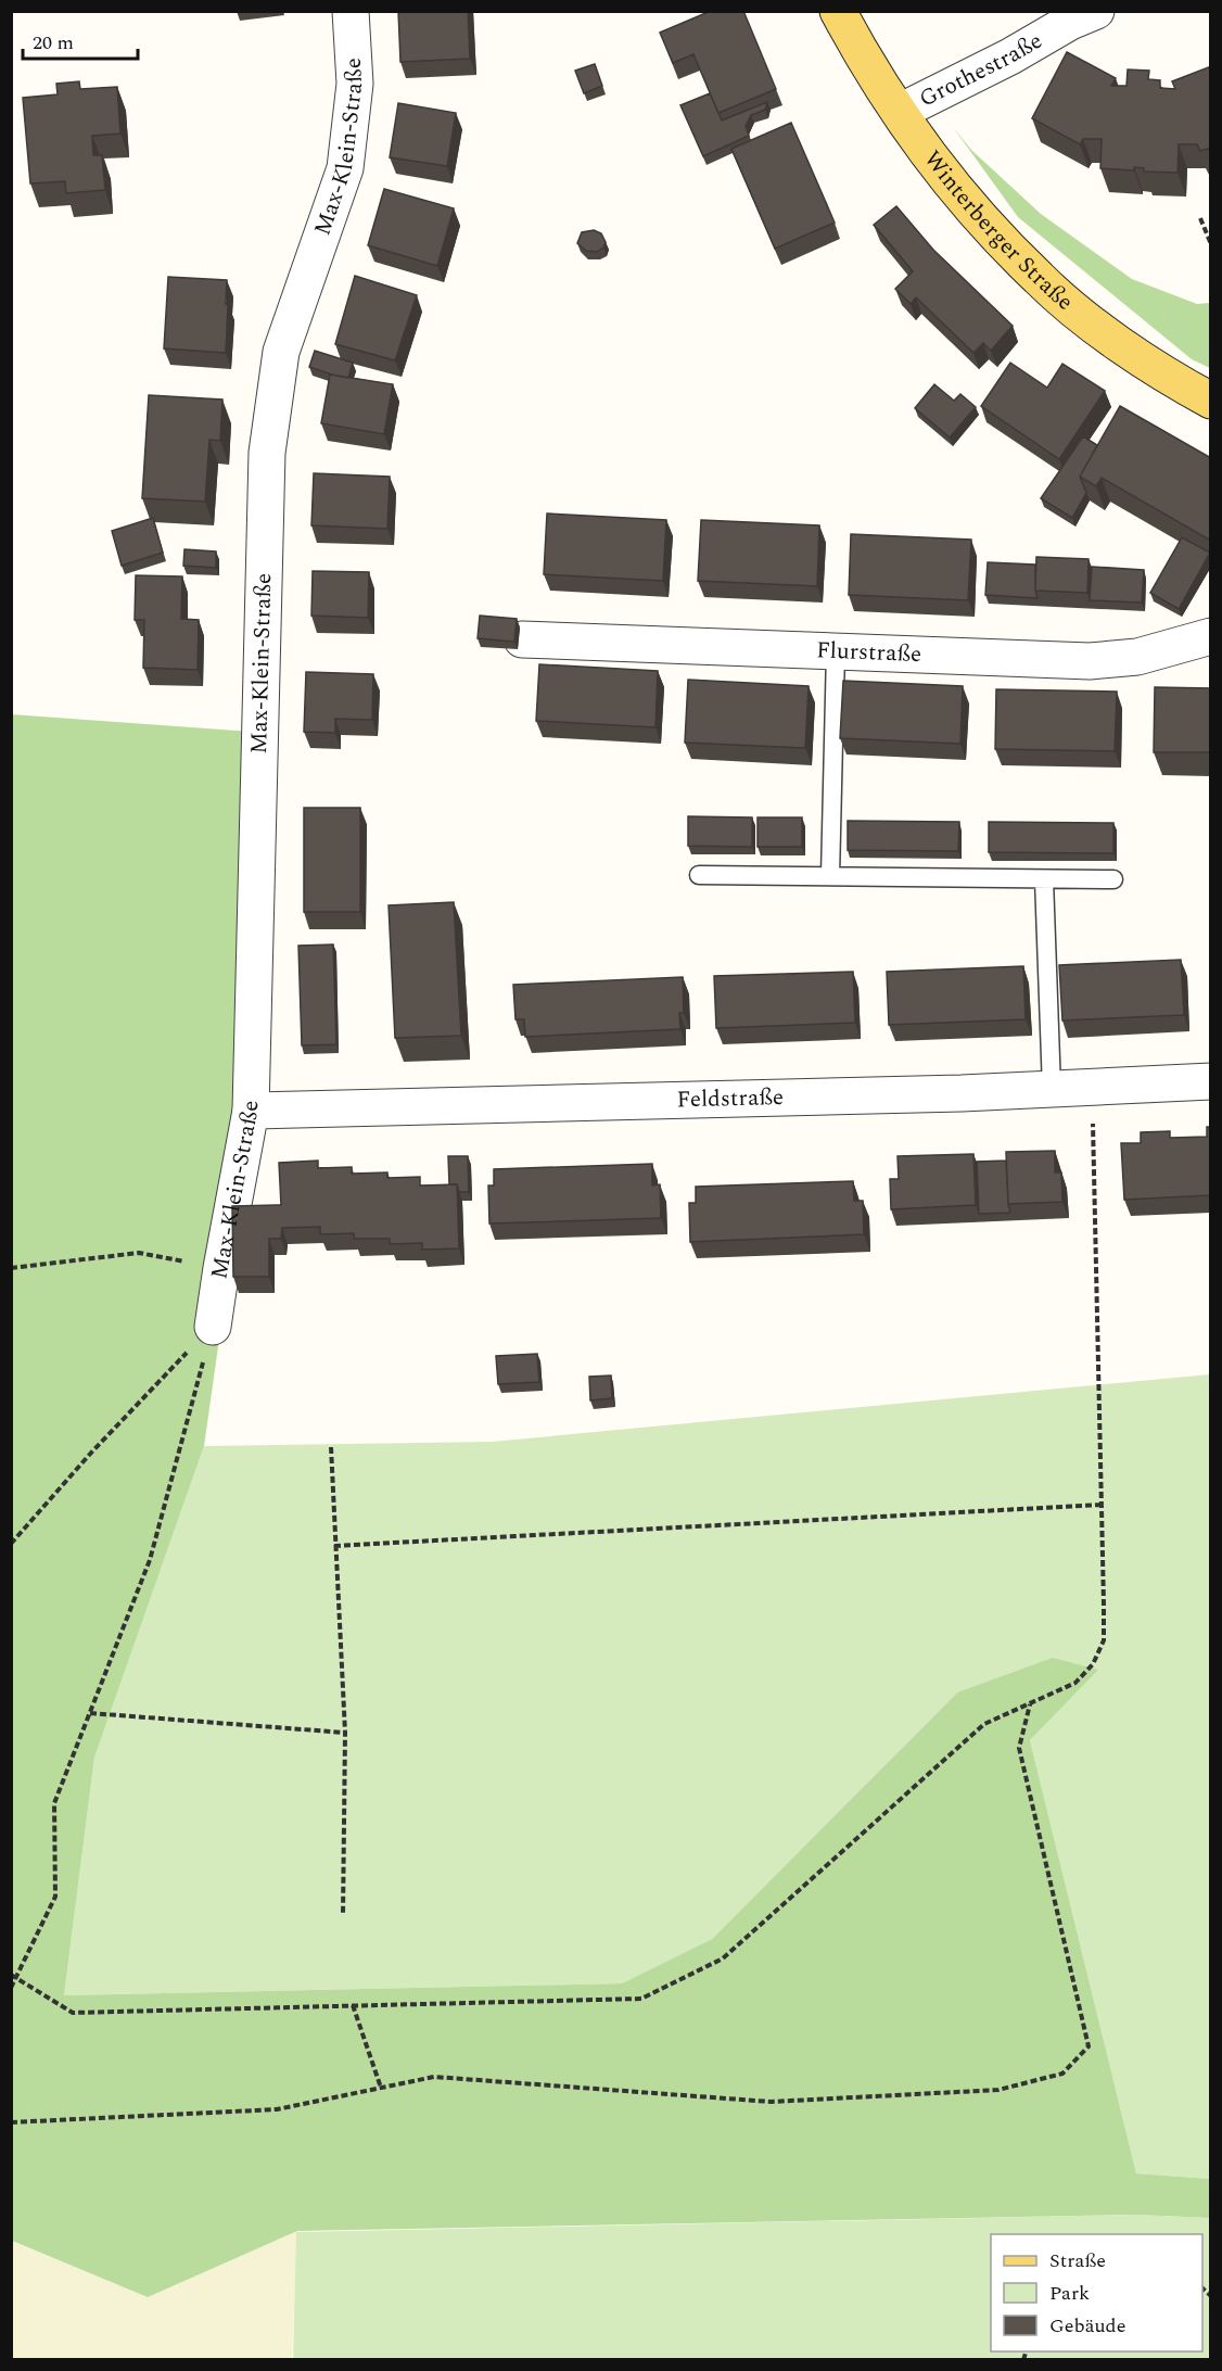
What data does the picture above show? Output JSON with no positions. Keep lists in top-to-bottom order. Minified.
{"streets":{"main road":["Winterberger Straße"],"street":["Grothestraße","Max-Klein-Straße","Flurstraße","Feldstraße"]},"crossings":[["Grothestraße","Winterberger Straße"],["Max-Klein-Straße","Feldstraße"]],"legend":["Straße","Park","Gebäude"],"scale_bar":"20 m"}
